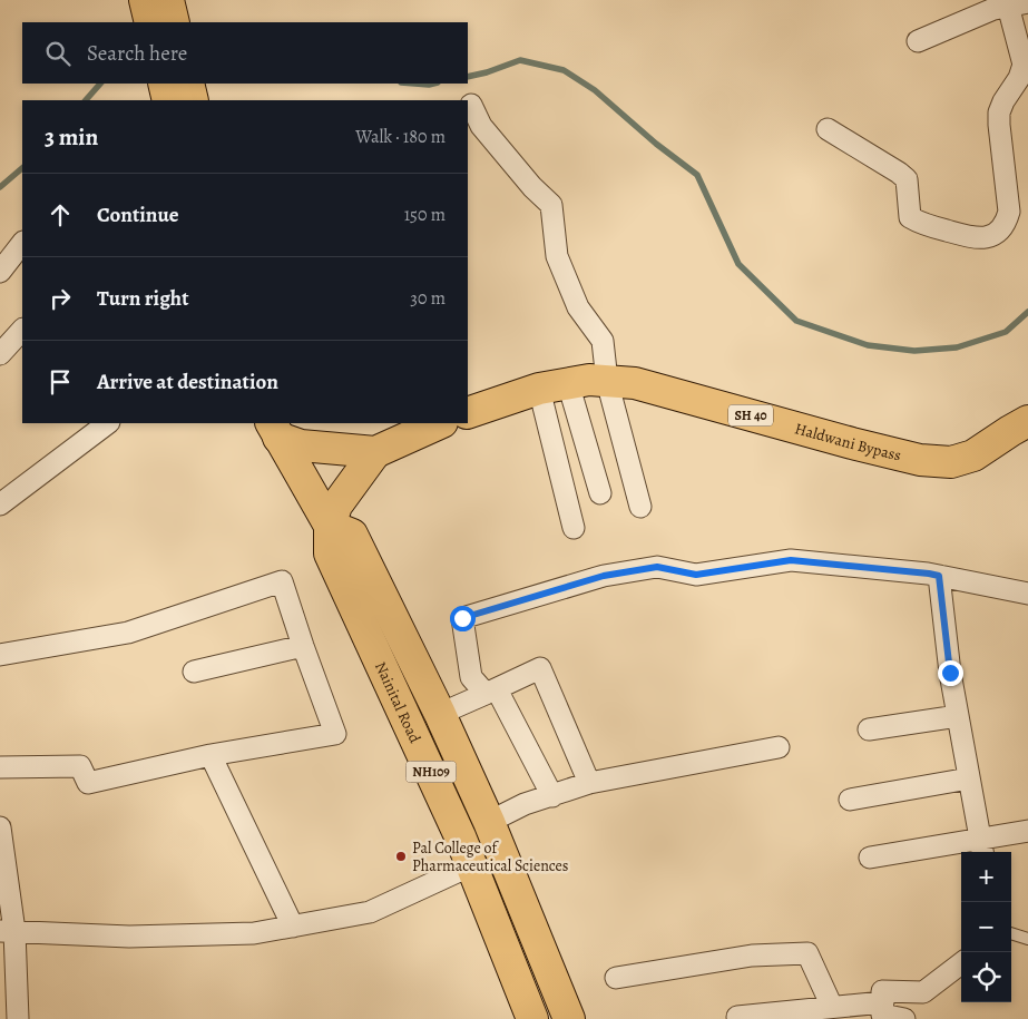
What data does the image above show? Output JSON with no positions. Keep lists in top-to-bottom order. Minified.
{"streets":{"main road":["SH 40","Haldwani Bypass","Nainital Road","NH109"]},"places":["Pal College of Pharmaceutical Sciences"],"page":{"search":"Search here","heading":["3 min","Walk · 180 m"],"list":[["Continue","150 m"],["Turn right","30 m"],"Arrive at destination"],"map_buttons":["+","−"]}}
